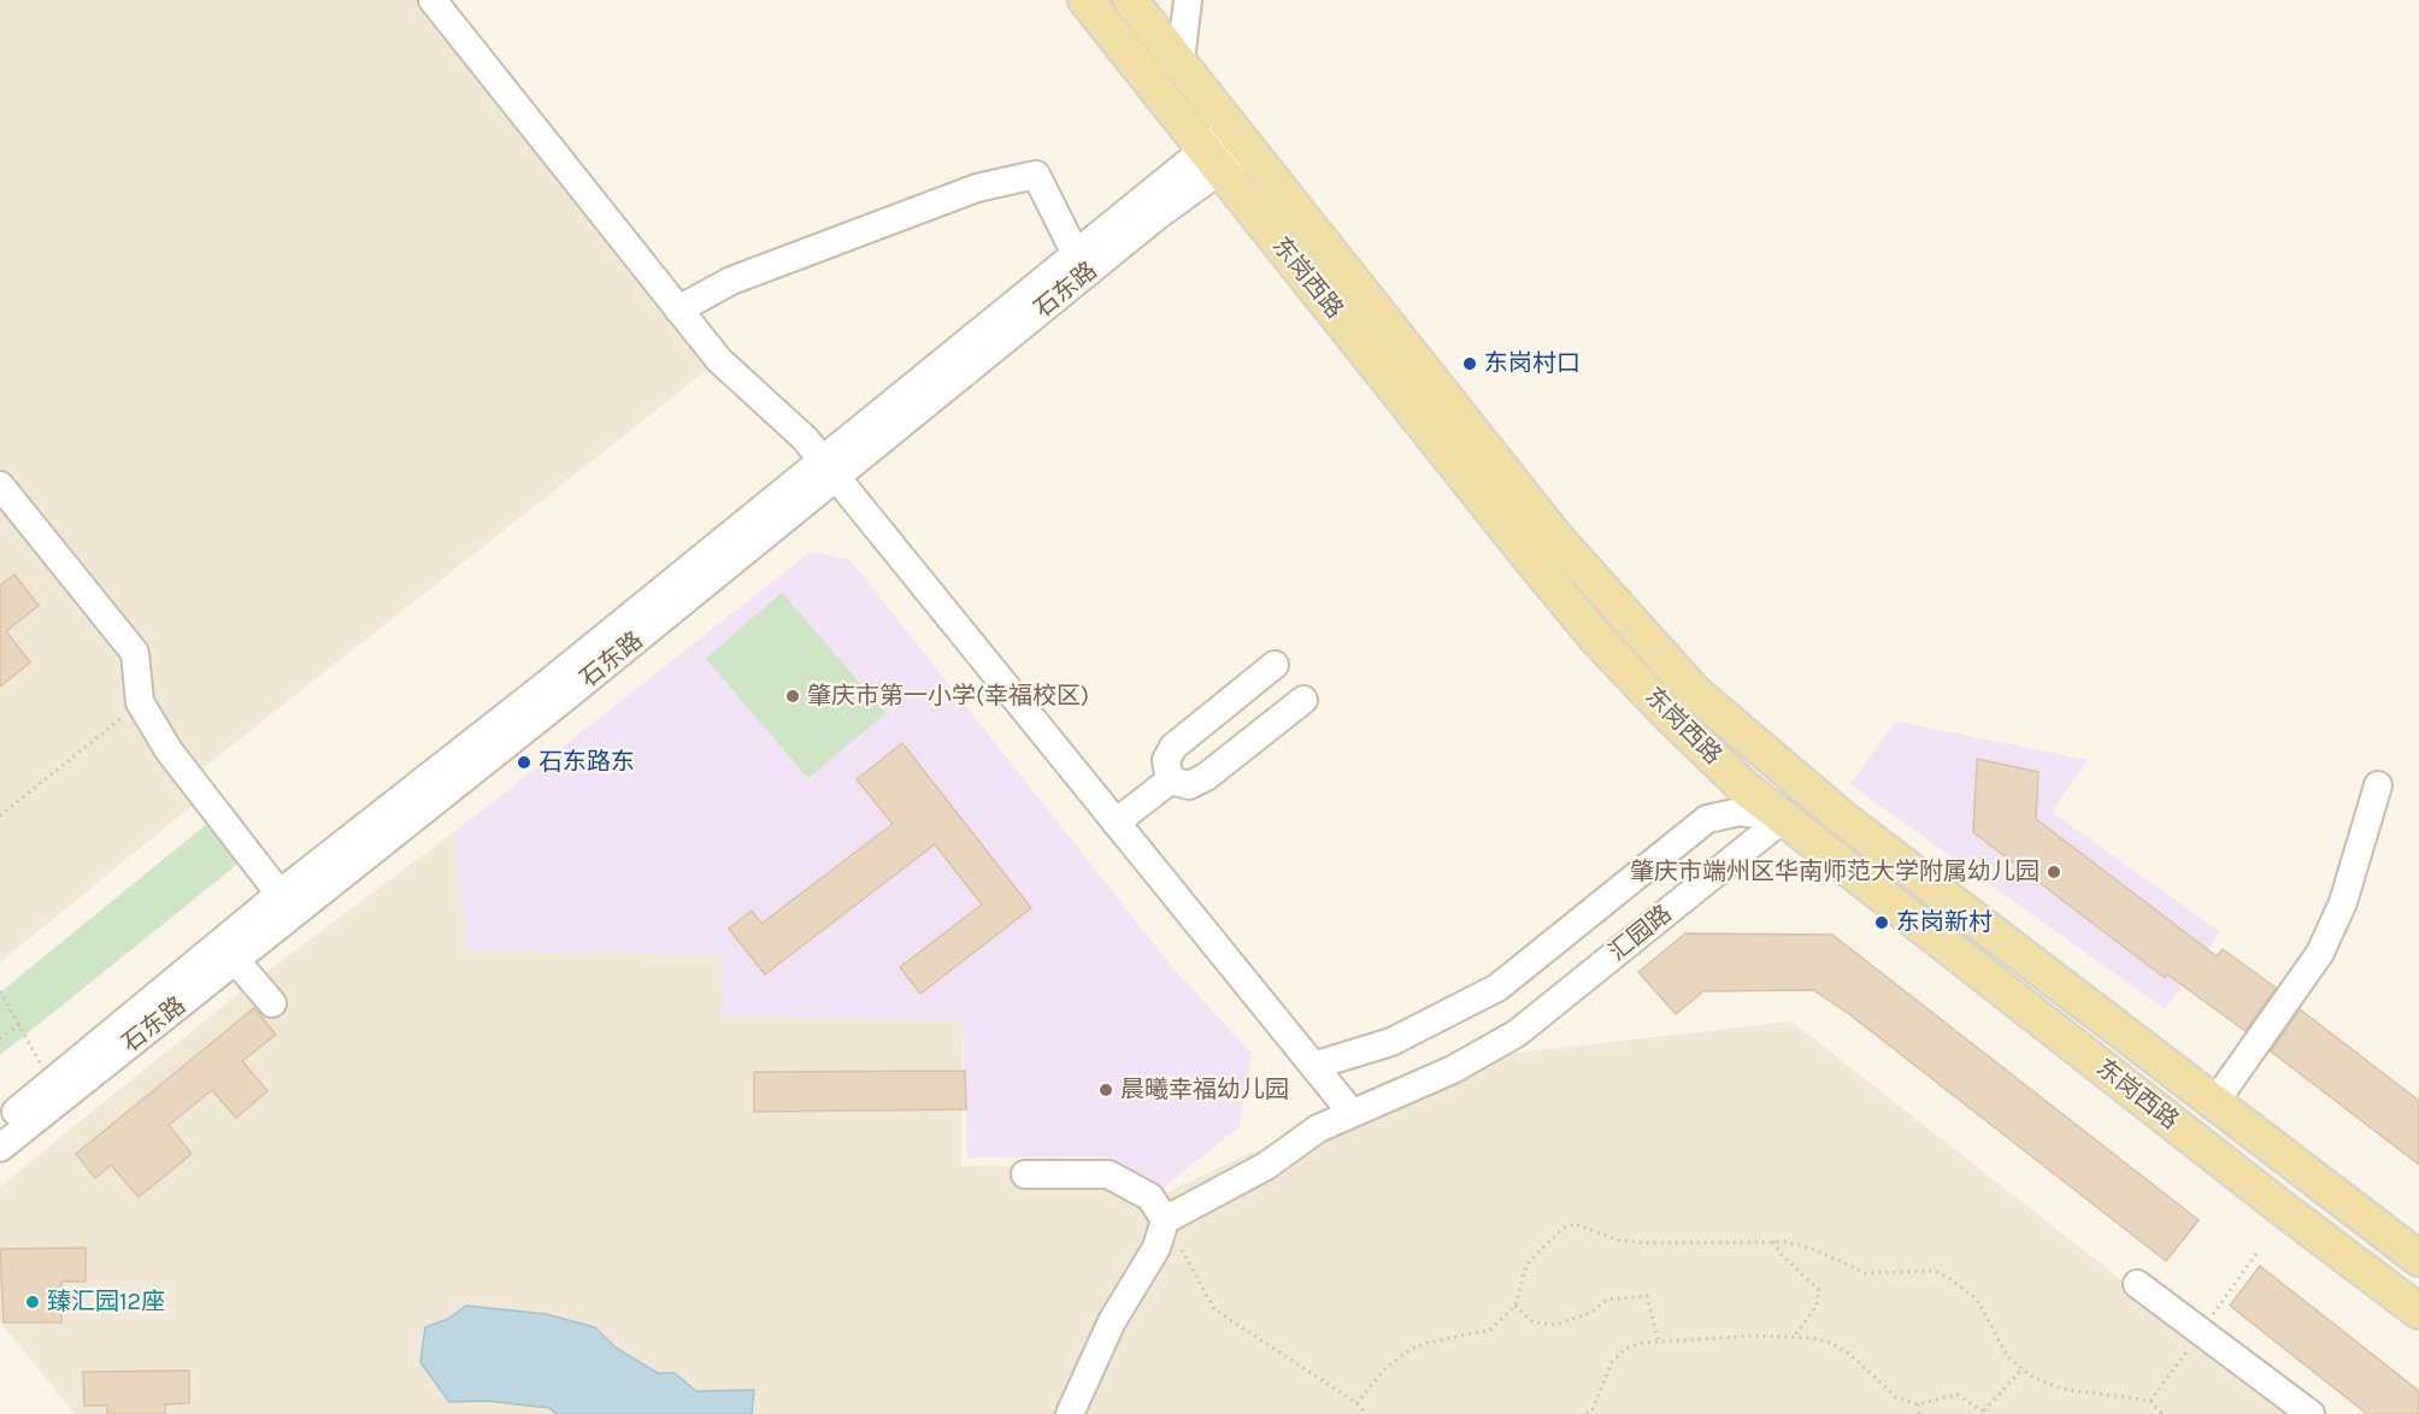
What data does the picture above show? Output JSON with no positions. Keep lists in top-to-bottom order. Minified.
{"streets":{"main road":["东岗西路"],"street":["石东路","汇园路"]},"crossings":[["东岗西路","石东路"],["东岗西路","汇园路"]],"places":["东岗村口","肇庆市第一小学(幸福校区)","石东路东","肇庆市端州区华南师范大学附属幼儿园","东岗新村","晨曦幸福幼儿园","臻汇园12座"]}
